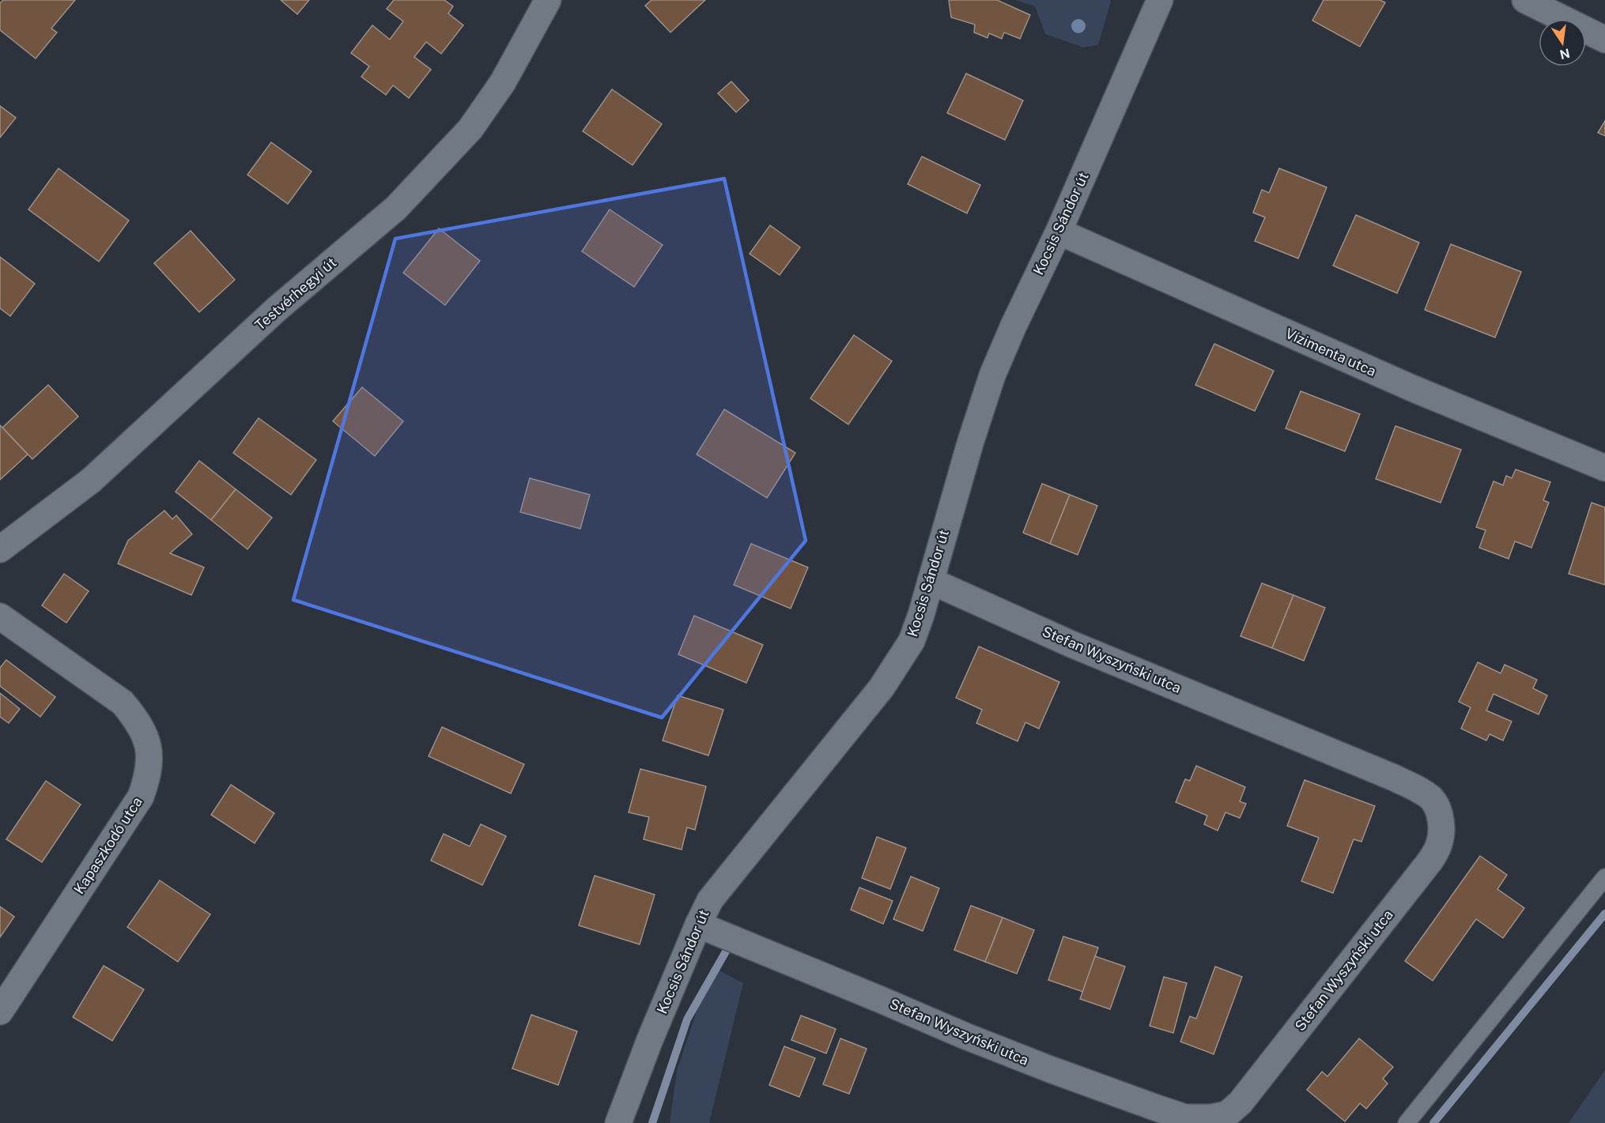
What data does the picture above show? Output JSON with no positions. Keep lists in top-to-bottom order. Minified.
{"streets":{"street":["Kocsis Sándor út","Testvérhegyi út","Vízimenta utca","Stefan Wyszyński utca","Kapaszkodó utca"]},"crossings":[["Kocsis Sándor út","Vízimenta utca"],["Kocsis Sándor út","Stefan Wyszyński utca"]],"north":"bottom"}
